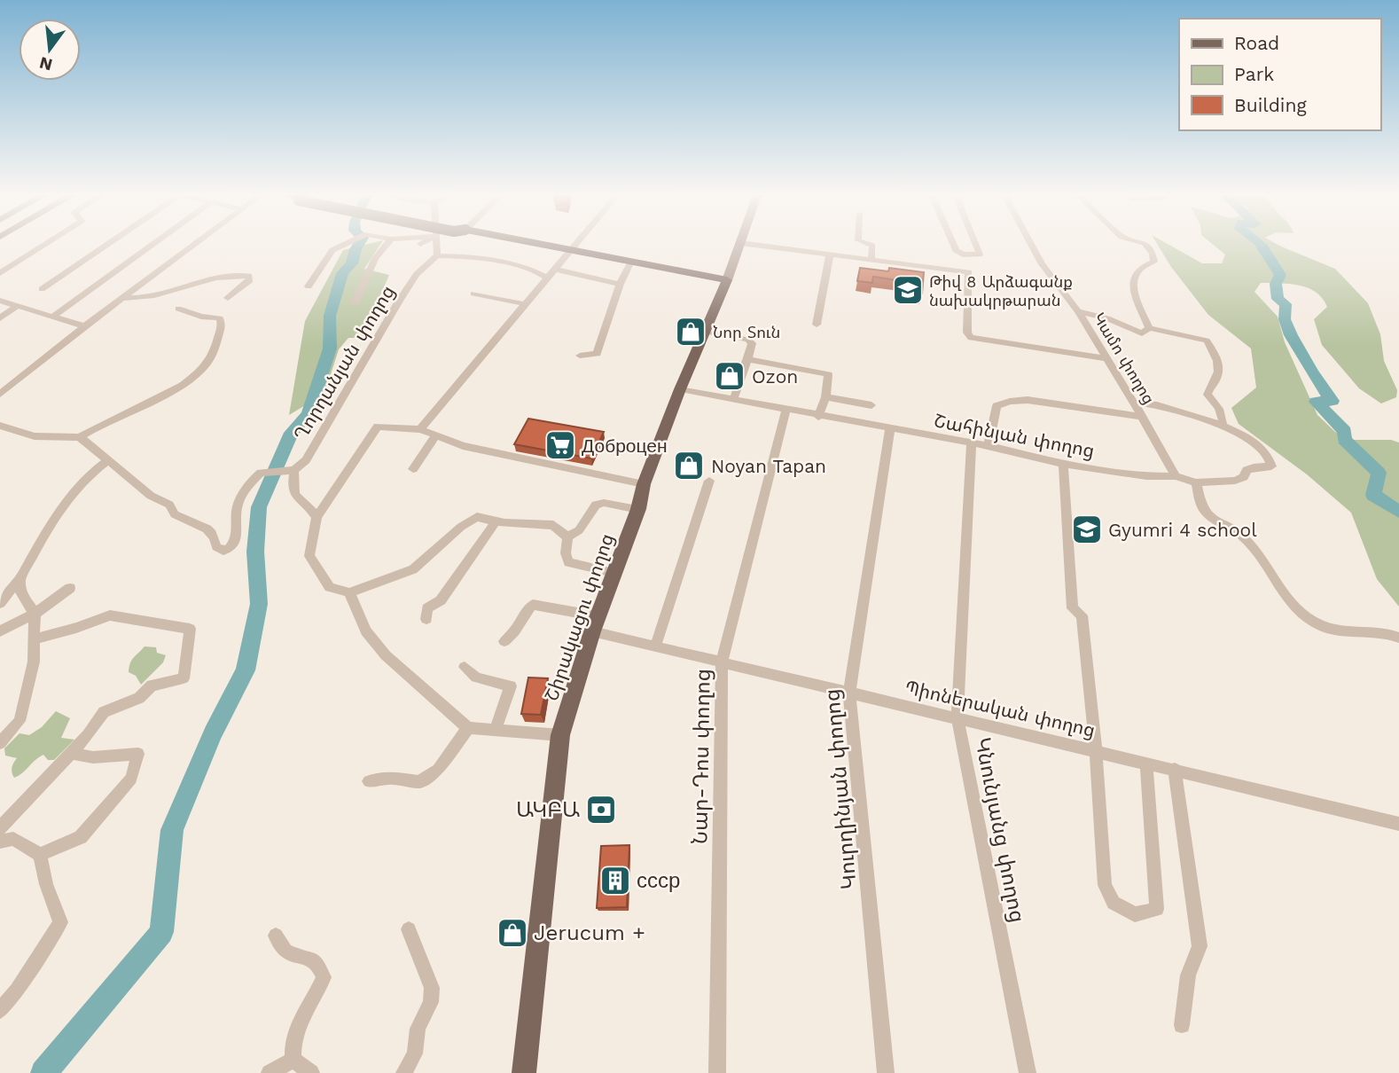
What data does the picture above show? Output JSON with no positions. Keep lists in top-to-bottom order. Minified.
{"streets":{"main road":["Շիրակացու փողոց"],"street":["Կամո փողոց","Ղորղանյան փողոց","Շահինյան փողոց","Պիոներական փողոց","Նար-Դոս փողոց","Կուրղինյան փողոց","Կնունյանց փողոց"]},"crossings":[["Կամո փողոց","Շահինյան փողոց"],["Շահինյան փողոց","Շիրակացու փողոց"],["Շահինյան փողոց","Նար-Դոս փողոց"],["Շահինյան փողոց","Կուրղինյան փողոց"],["Շահինյան փողոց","Կնունյանց փողոց"],["Շիրակացու փողոց","Պիոներական փողոց"],["Պիոներական փողոց","Նար-Դոս փողոց"],["Պիոներական փողոց","Կուրղինյան փողոց"],["Պիոներական փողոց","Կնունյանց փողոց"]],"places":{"school or university":["Թիվ 8 Արձագանք նախակրթարան","Gyumri 4 school"],"shop":["Նոր Տուն","Ozon","Noyan Tapan","Jerucum +"],"supermarket":["Доброцен"],"bank":["ԱԿԲԱ"],"building":["ссср"]},"legend":["Road","Park","Building"],"north":"bottom"}
